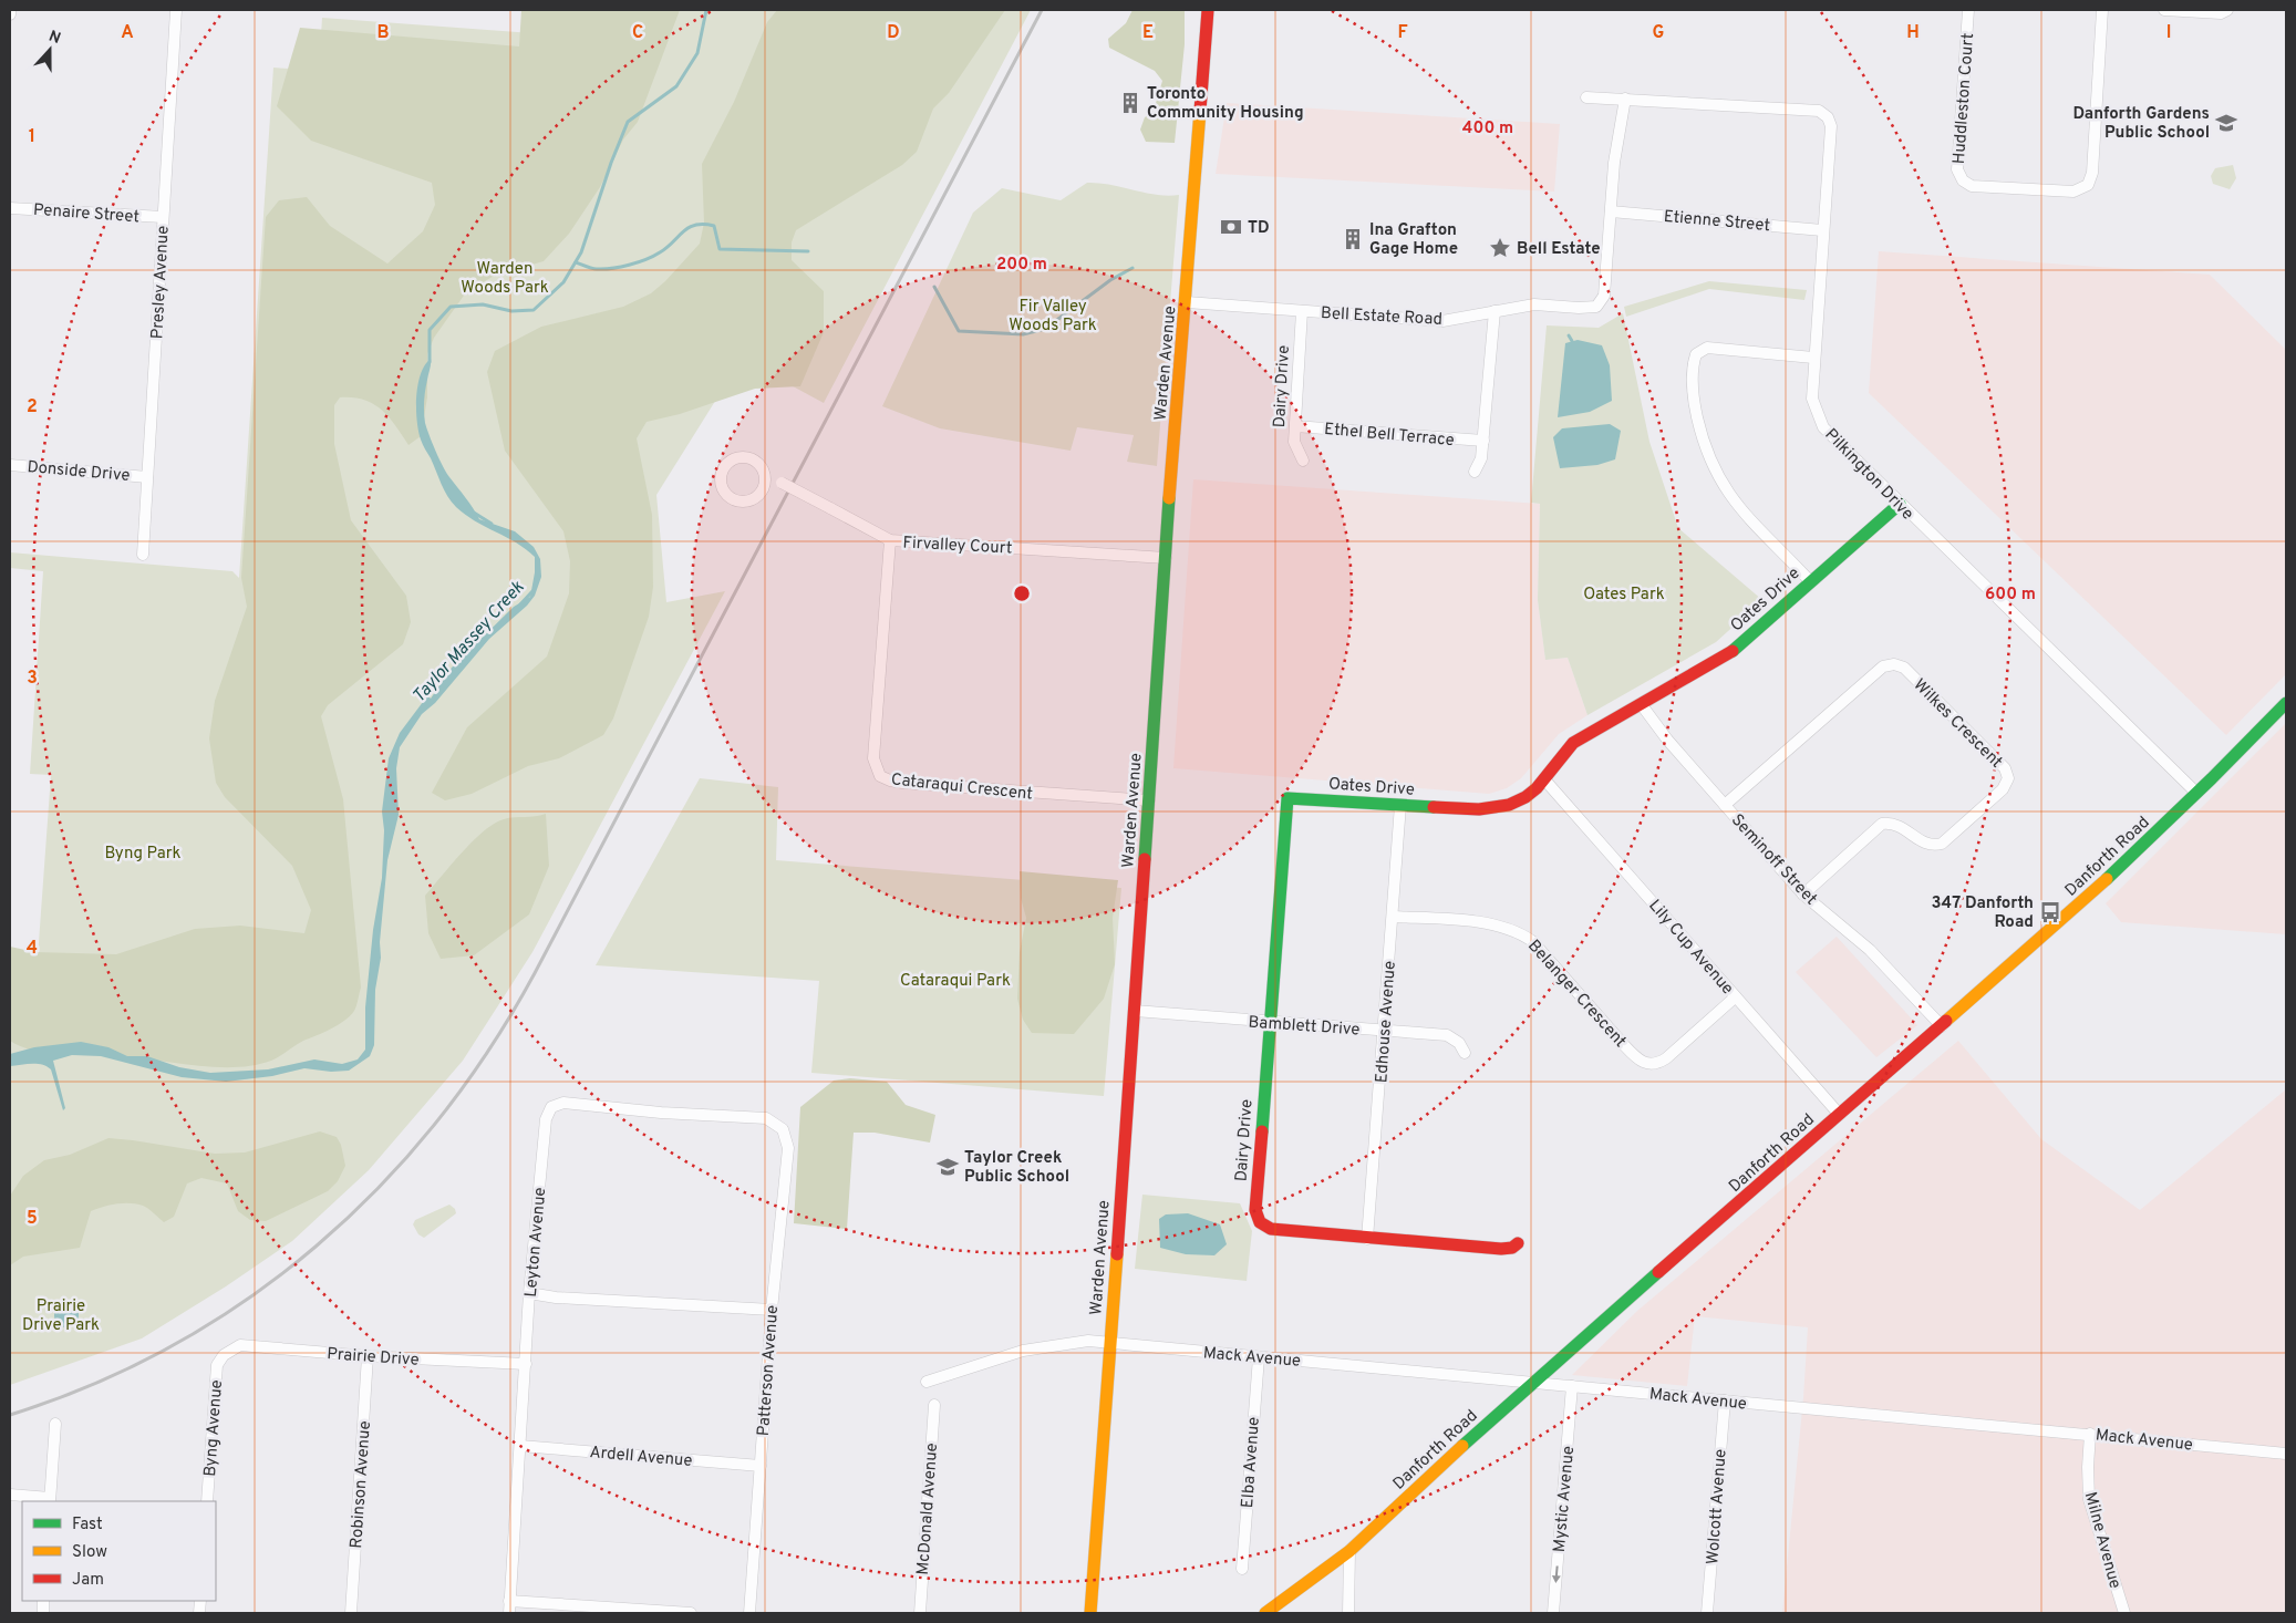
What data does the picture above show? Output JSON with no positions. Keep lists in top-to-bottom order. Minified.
{"streets":{"main road":["Warden Avenue","Dairy Drive","Oates Drive","Danforth Road"],"street":["Huddleston Court","Penaire Street","Etienne Street","Presley Avenue","Bell Estate Road","Ethel Bell Terrace","Donside Drive","Pilkington Drive","Firvalley Court","Wilkes Crescent","Cataraqui Crescent","Seminoff Street","Lily Cup Avenue","Belanger Crescent","Edhouse Avenue","Bamblett Drive","Leyton Avenue","Prairie Drive","Mack Avenue","Patterson Avenue","Byng Avenue","Ardell Avenue","Elba Avenue","Robinson Avenue","Mystic Avenue","Wolcott Avenue","McDonald Avenue","Milne Avenue"]},"crossings":[["Penaire Street","Presley Avenue"],["Etienne Street","Bell Estate Road"],["Etienne Street","Pilkington Drive"],["Presley Avenue","Donside Drive"],["Bell Estate Road","Warden Avenue"],["Bell Estate Road","Dairy Drive"],["Bell Estate Road","Pilkington Drive"],["Warden Avenue","Firvalley Court"],["Warden Avenue","Cataraqui Crescent"],["Warden Avenue","Bamblett Drive"],["Warden Avenue","Mack Avenue"],["Dairy Drive","Ethel Bell Terrace"],["Dairy Drive","Oates Drive"],["Dairy Drive","Edhouse Avenue"],["Dairy Drive","Bamblett Drive"],["Pilkington Drive","Oates Drive"],["Pilkington Drive","Danforth Road"],["Firvalley Court","Cataraqui Crescent"],["Oates Drive","Seminoff Street"],["Oates Drive","Lily Cup Avenue"],["Oates Drive","Edhouse Avenue"],["Wilkes Crescent","Seminoff Street"],["Danforth Road","Seminoff Street"],["Danforth Road","Lily Cup Avenue"],["Danforth Road","Mack Avenue"],["Lily Cup Avenue","Belanger Crescent"],["Belanger Crescent","Edhouse Avenue"],["Edhouse Avenue","Bamblett Drive"],["Leyton Avenue","Prairie Drive"],["Leyton Avenue","Patterson Avenue"],["Leyton Avenue","Ardell Avenue"],["Prairie Drive","Byng Avenue"],["Prairie Drive","Robinson Avenue"],["Mack Avenue","Elba Avenue"],["Mack Avenue","Mystic Avenue"],["Mack Avenue","Wolcott Avenue"],["Mack Avenue","Milne Avenue"],["Patterson Avenue","Ardell Avenue"]],"one_way":["Mystic Avenue"],"water":["Taylor Massey Creek"],"parks":["Warden Woods Park","Fir Valley Woods Park","Oates Park","Byng Park","Cataraqui Park","Prairie Drive Park"],"places":{"building":["Toronto Community Housing","Ina Grafton Gage Home"],"school or university":["Danforth Gardens Public School","Taylor Creek Public School"],"bank":["TD"],"place":["Bell Estate"],"bus stop":["347 Danforth Road"]},"legend":["Fast","Slow","Jam"],"north":"top","grid":{"columns":["A","B","C","D","E","F","G","H","I"],"rows":["1","2","3","4","5"]},"rings":["400 m","200 m","600 m"]}
